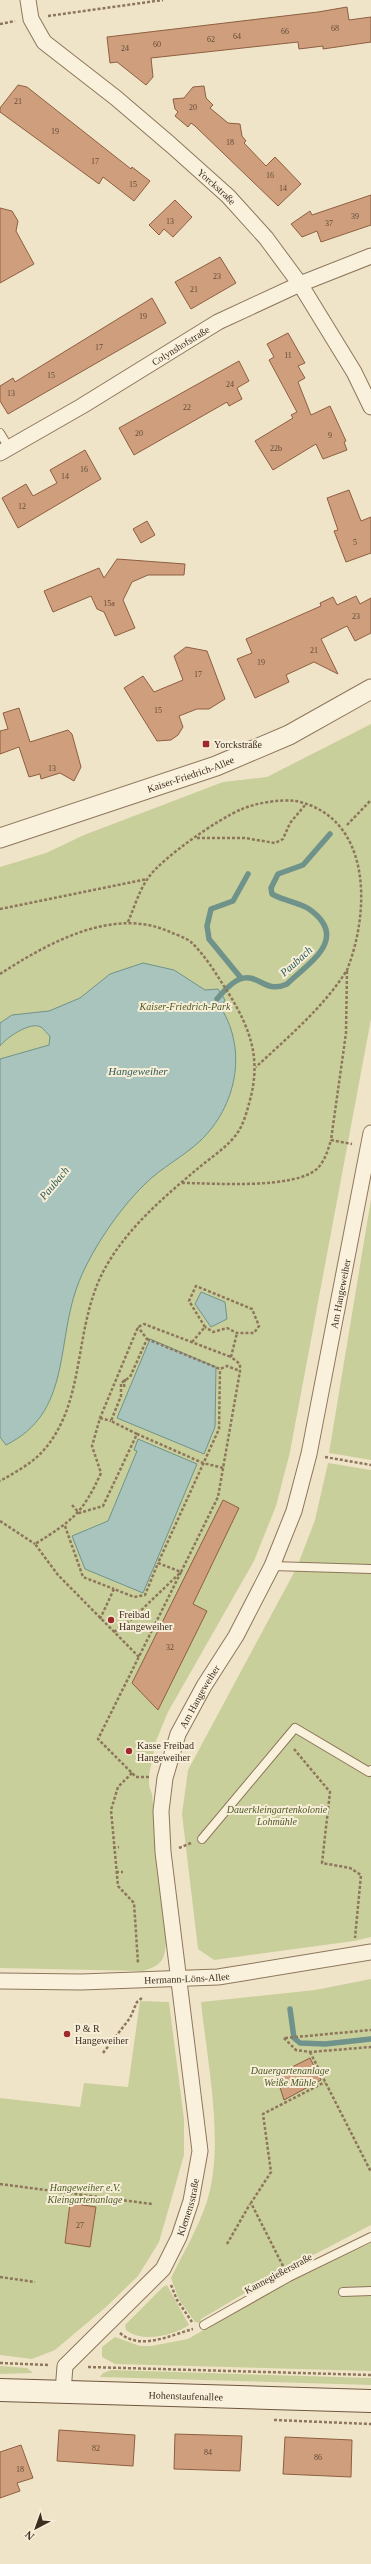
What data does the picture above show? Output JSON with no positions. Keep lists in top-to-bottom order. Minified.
{"streets":{"main road":["Hohenstaufenallee"],"street":["Yorckstraße","Colynshofstraße","Kaiser-Friedrich-Allee","Am Hangeweiher","Hermann-Löns-Allee","Klemensstraße"],"lane":["Kannegießerstraße"]},"crossings":[["Yorckstraße","Colynshofstraße"],["Am Hangeweiher","Hermann-Löns-Allee"],["Am Hangeweiher","Klemensstraße"],["Hermann-Löns-Allee","Klemensstraße"]],"water":["Paubach","Hangeweiher"],"parks":["Kaiser-Friedrich-Park","Dauerkleingartenkolonie Lohmühle","Dauergartenanlage Weiße Mühle","Hangeweiher e.V. Kleingartenanlage"],"places":{"transit":["Yorckstraße"],"other":["Freibad Hangeweiher","Kasse Freibad Hangeweiher","P & R Hangeweiher"]},"house_numbers":["68","66","64","62","60","24","21","20","19","18","17","16","15","14","39","13","37","23","21","19","17","11","15","24","13","22","20","9","22b","16","14","12","5","15a","23","21","19","17","15","13","32","27","82","84","86","18"],"north":"bottom left"}
